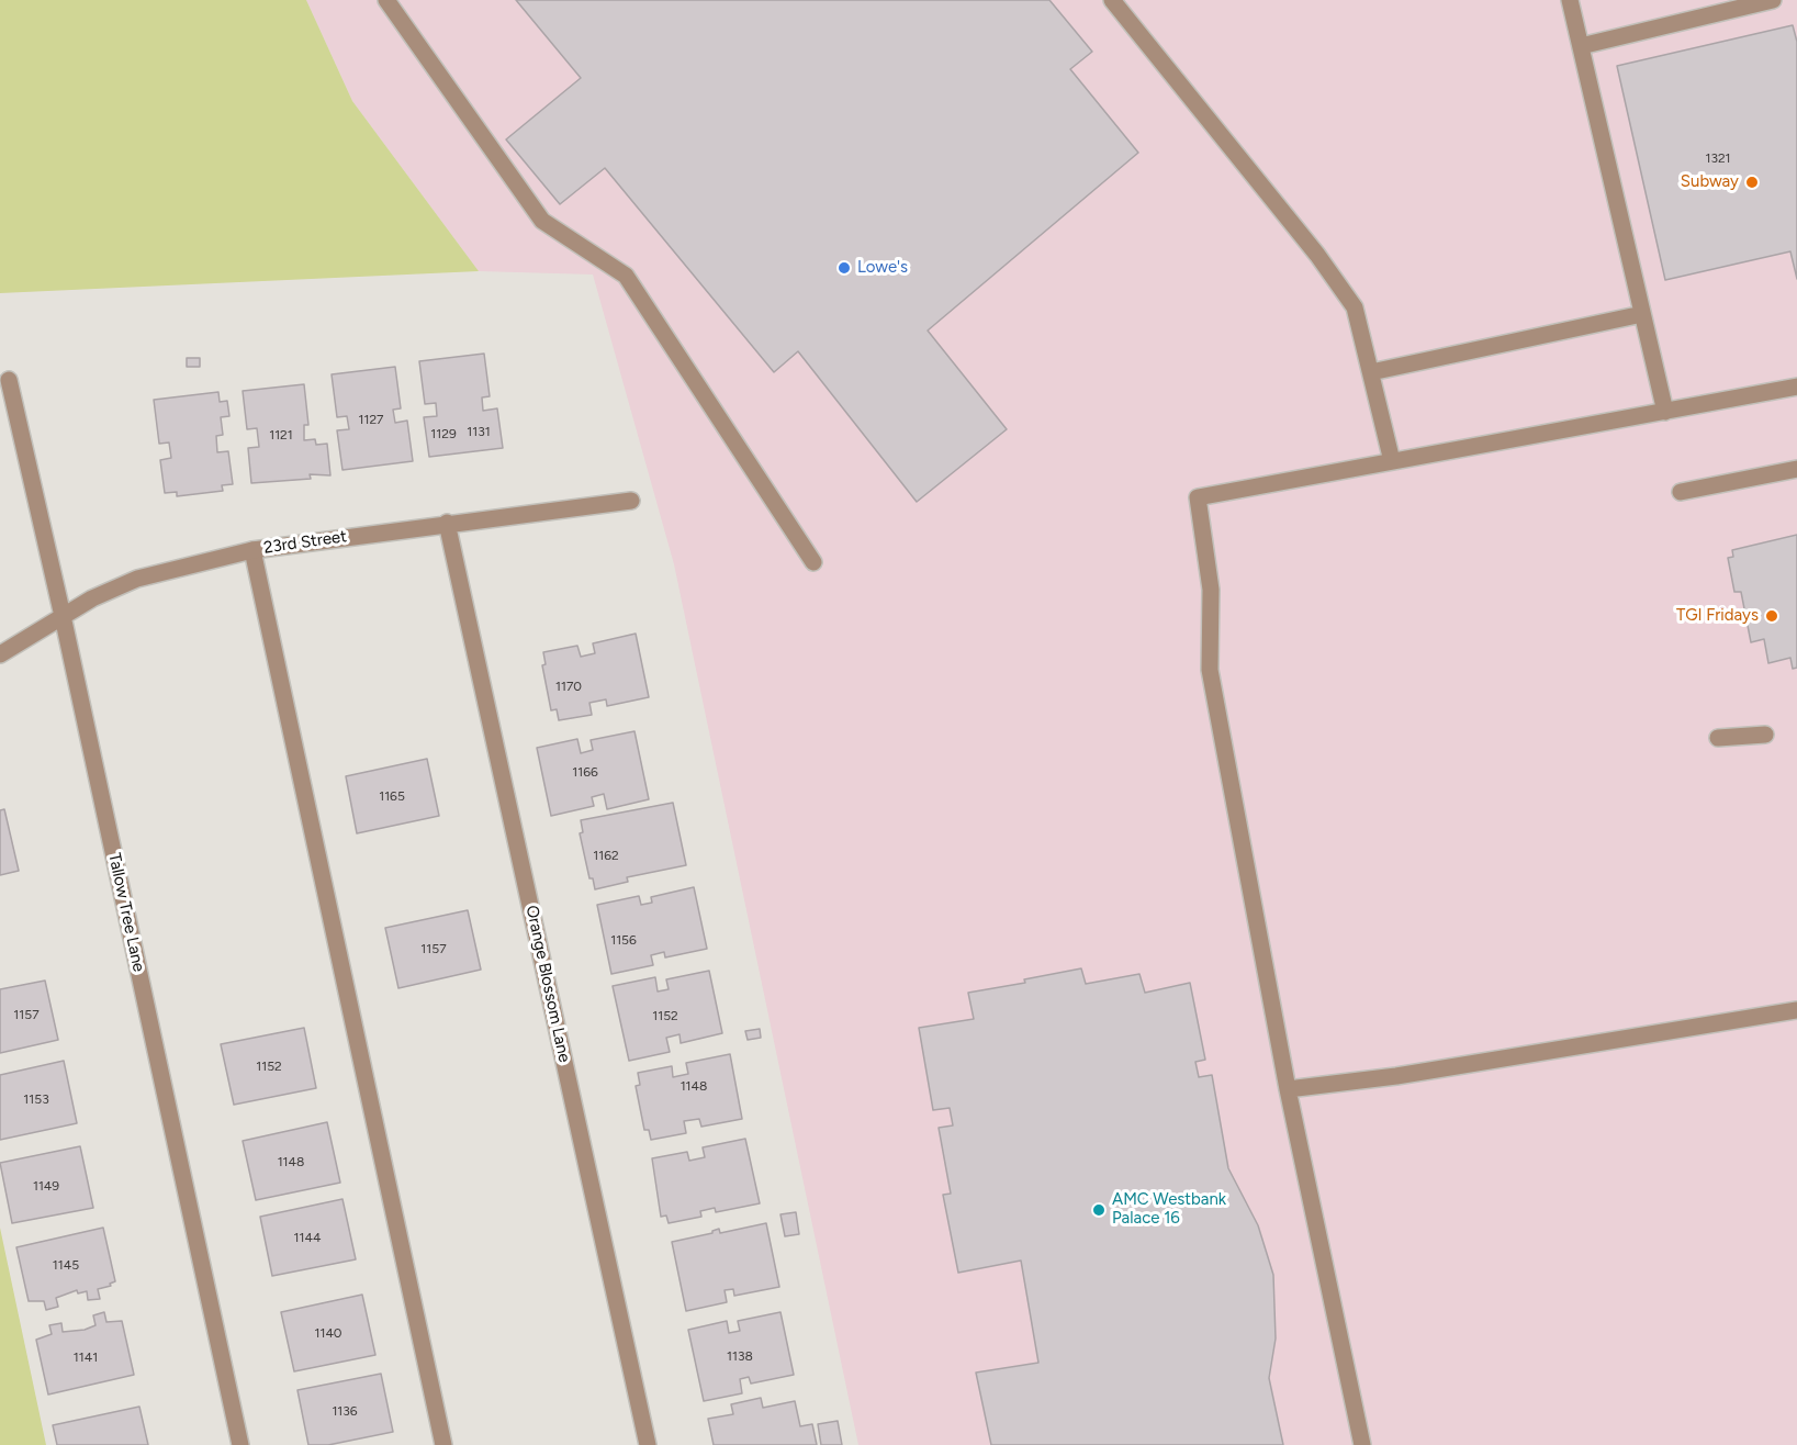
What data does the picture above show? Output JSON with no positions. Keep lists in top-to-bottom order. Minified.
{"streets":{"street":["23rd Street","Tallow Tree Lane","Orange Blossom Lane"]},"crossings":[["23rd Street","Tallow Tree Lane"],["23rd Street","Orange Blossom Lane"]],"places":["Subway","Lowe's","TGI Fridays","AMC Westbank Palace 16"],"house_numbers":["1321","1127","1131","1129","1121","1170","1166","1165","1162","1156","1157","1157","1152","1152","1148","1153","1148","1149","1144","1145","1140","1138","1141","1136"]}
